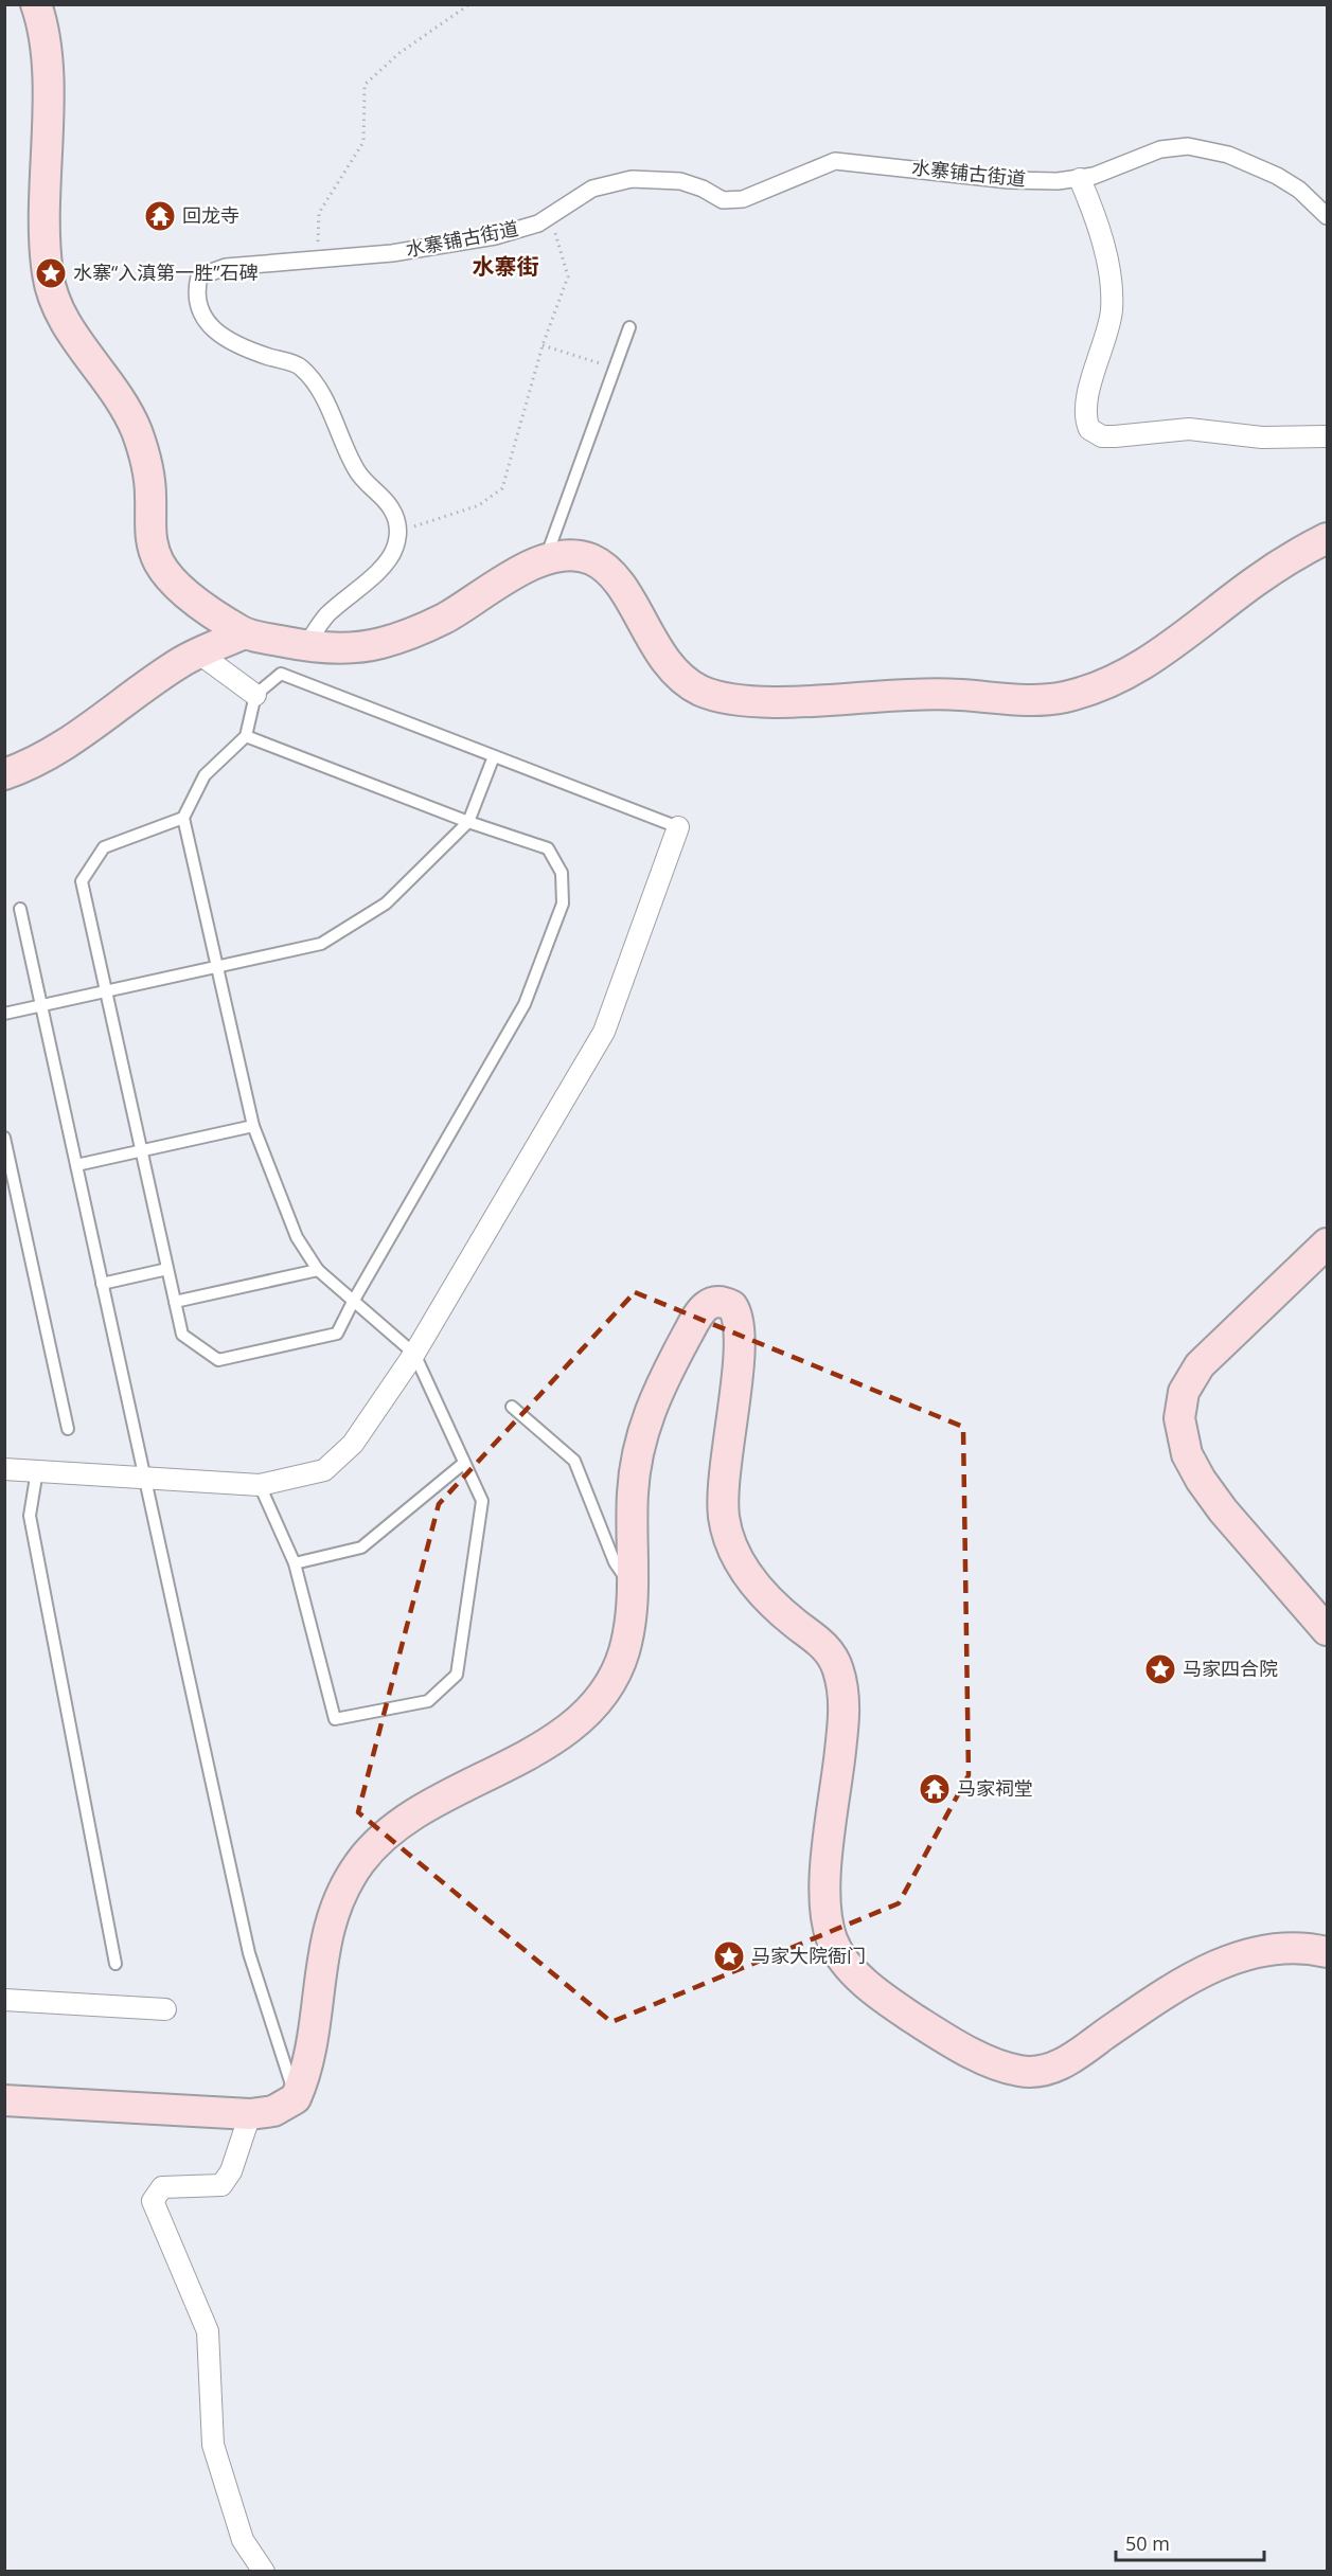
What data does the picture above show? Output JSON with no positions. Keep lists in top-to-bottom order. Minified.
{"streets":{"street":["水寨铺古街道"]},"districts":["水寨街"],"places":{"temple":["回龙寺","马家祠堂"],"place":["水寨“入滇第一胜”石碑","马家四合院","马家大院衙门"]},"scale_bar":"50 m"}
